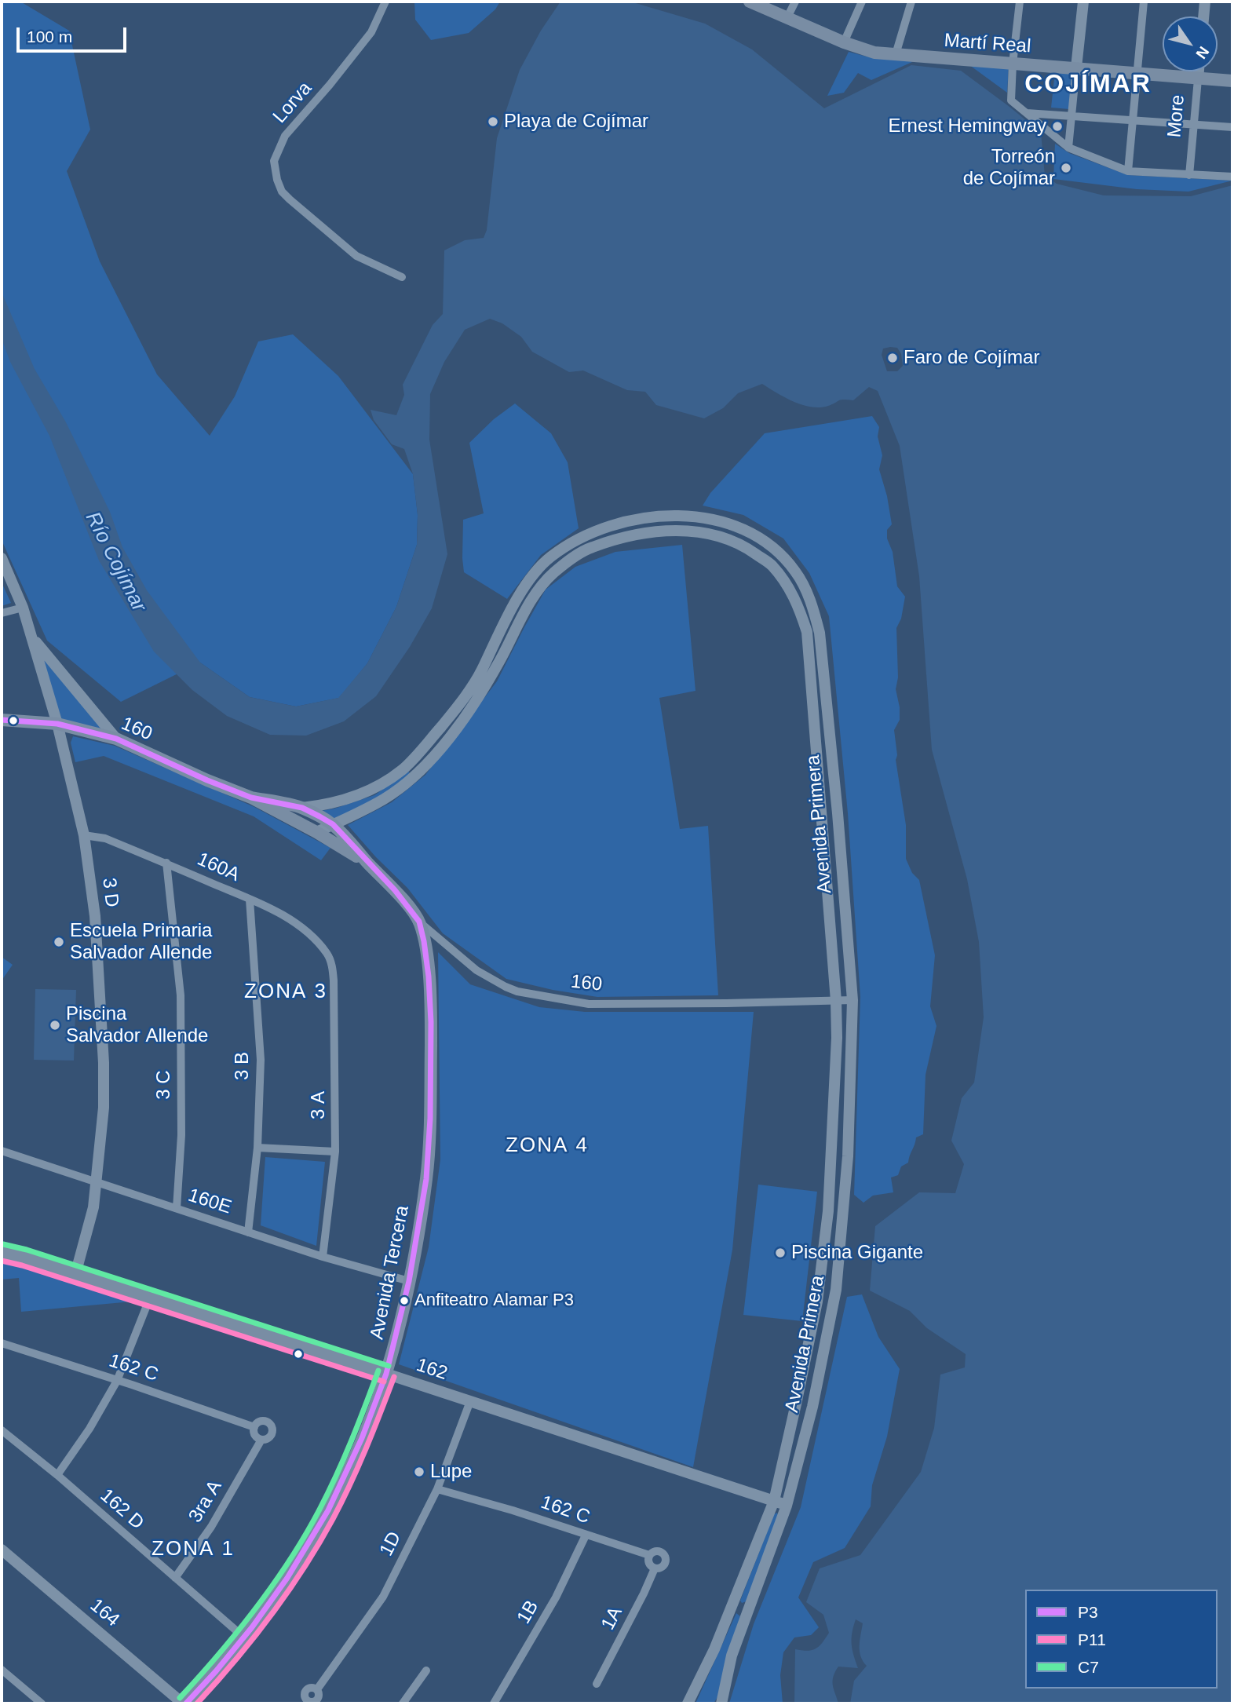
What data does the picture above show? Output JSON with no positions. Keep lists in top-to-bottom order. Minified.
{"streets":{"main road":["Martí Real","160","Avenida Tercera","162"],"street":["Lorva","More","Avenida Primera","160A","3 D","3 B","3 C","3 A","160E","162 C","3ra A","162 D","1D","1B","164","1A"]},"crossings":[["Martí Real","More"],["160","Avenida Primera"],["160","3 D"],["160","Avenida Tercera"],["Avenida Primera","162"],["160A","3 D"],["160A","3 B"],["160A","3 C"],["160A","3 A"],["3 D","160E"],["3 D","162"],["3 B","160E"],["3 C","160E"],["3 A","160E"],["160E","Avenida Tercera"],["Avenida Tercera","162"],["Avenida Tercera","162 D"],["Avenida Tercera","164"],["162 C","3ra A"],["162 C","1D"],["162 C","1B"],["162 C","1A"],["162","1D"],["3ra A","162 D"]],"districts":["COJÍMAR","ZONA 3","ZONA 4","ZONA 1"],"water":["Río Cojímar"],"places":["Playa de Cojímar","Ernest Hemingway","Torreón de Cojímar","Faro de Cojímar","Escuela Primaria Salvador Allende","Piscina Salvador Allende","Piscina Gigante","Anfiteatro Alamar P3","Lupe"],"lines":["transit line P3","transit line C7","transit line P11"],"legend":["P3","P11","C7"],"scale_bar":"100 m","north":"bottom right"}
